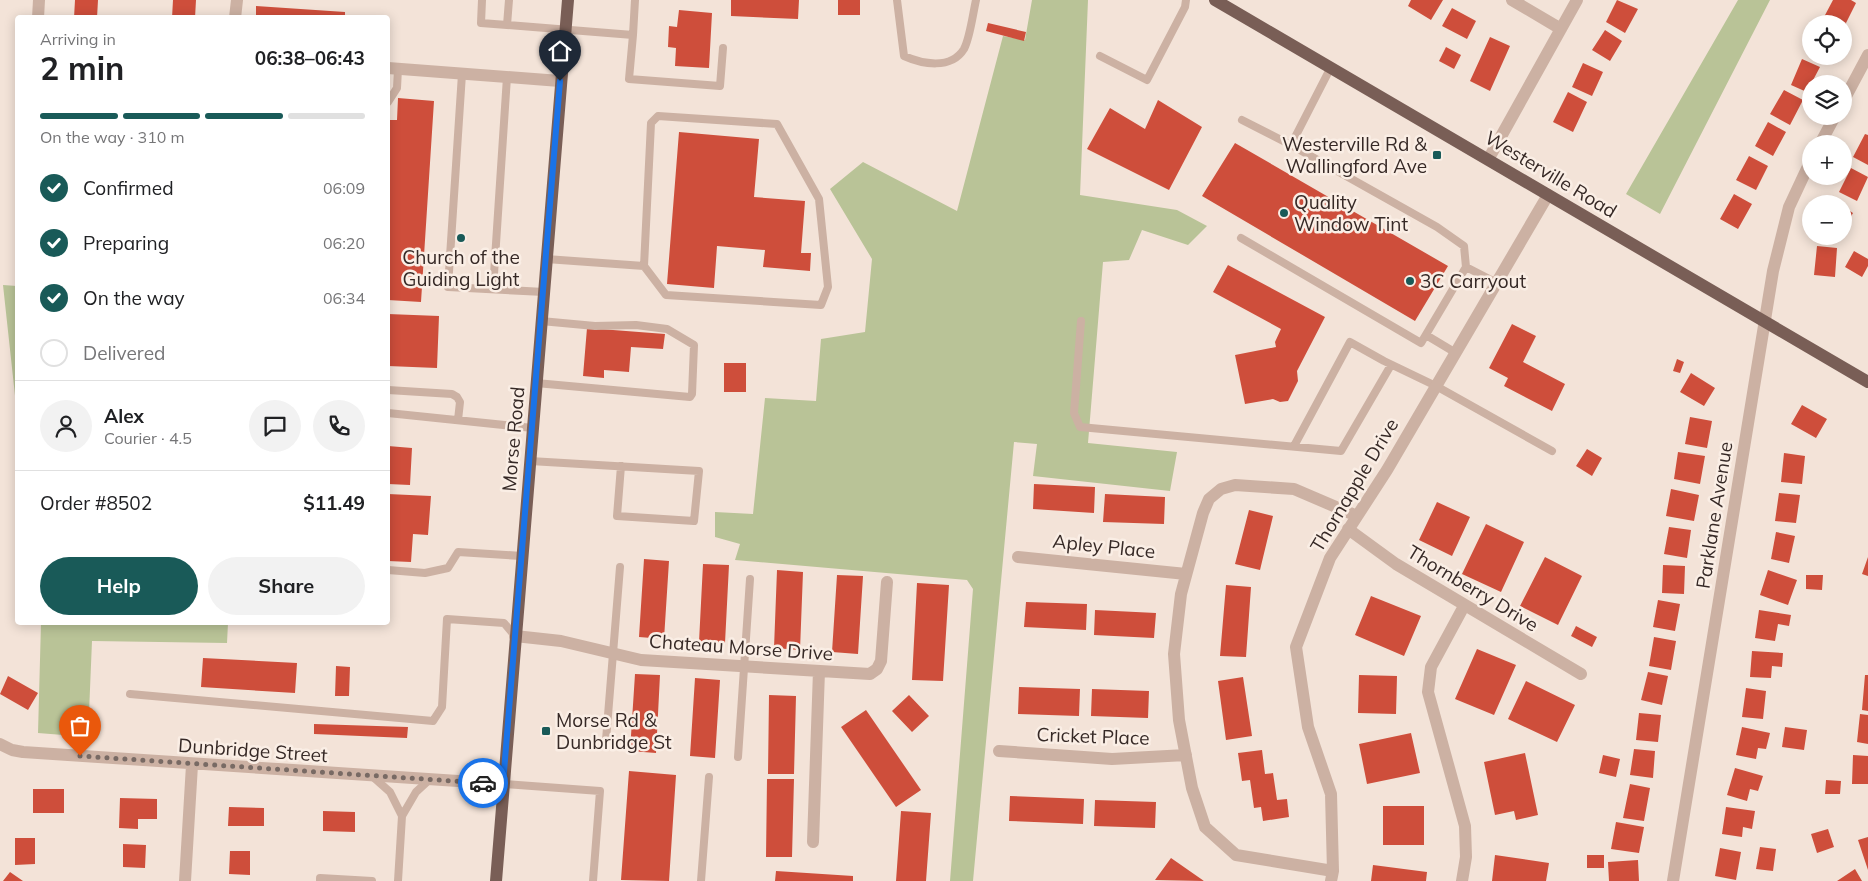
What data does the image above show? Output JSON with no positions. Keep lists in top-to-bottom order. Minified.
{"streets":{"main road":["Westerville Road","Morse Road"],"street":["Thornapple Drive","Parklane Avenue","Apley Place","Thornberry Drive","Chateau Morse Drive","Cricket Place","Dunbridge Street"]},"crossings":[["Westerville Road","Thornapple Drive"],["Westerville Road","Parklane Avenue"],["Morse Road","Chateau Morse Drive"],["Morse Road","Dunbridge Street"],["Thornapple Drive","Thornberry Drive"]],"places":{"transit":["Westerville Rd & Wallingford Ave","Morse Rd & Dunbridge St"],"other":["Quality Window Tint","Church of the Guiding Light","3C Carryout"]},"page":{"map_buttons":["+","−"],"heading":["2 min","Arriving in","06:38–06:43"],"panel":["Alex","Courier · 4.5","Order #8502","$11.49"],"bar":"On the way · 310 m","list":[["Confirmed","06:09"],["Preparing","06:20"],["On the way","06:34"],"Delivered"],"buttons":["Help","Share"]}}
